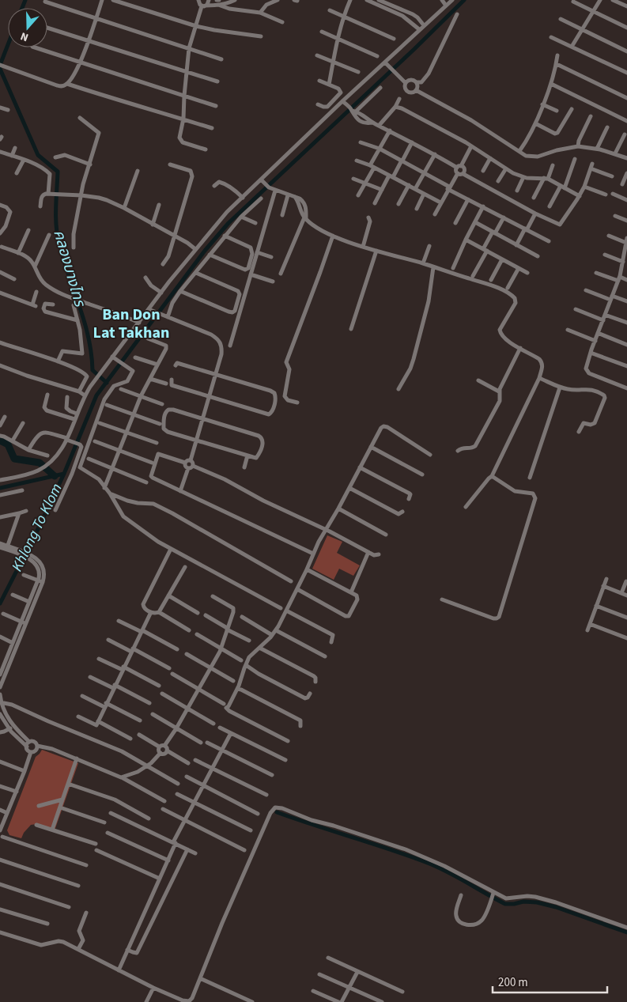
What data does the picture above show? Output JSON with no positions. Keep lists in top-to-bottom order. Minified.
{"districts":["Ban Don Lat Takhan"],"water":["คลองบางไทร","Khlong To Klom"],"scale_bar":"200 m","north":"bottom"}
